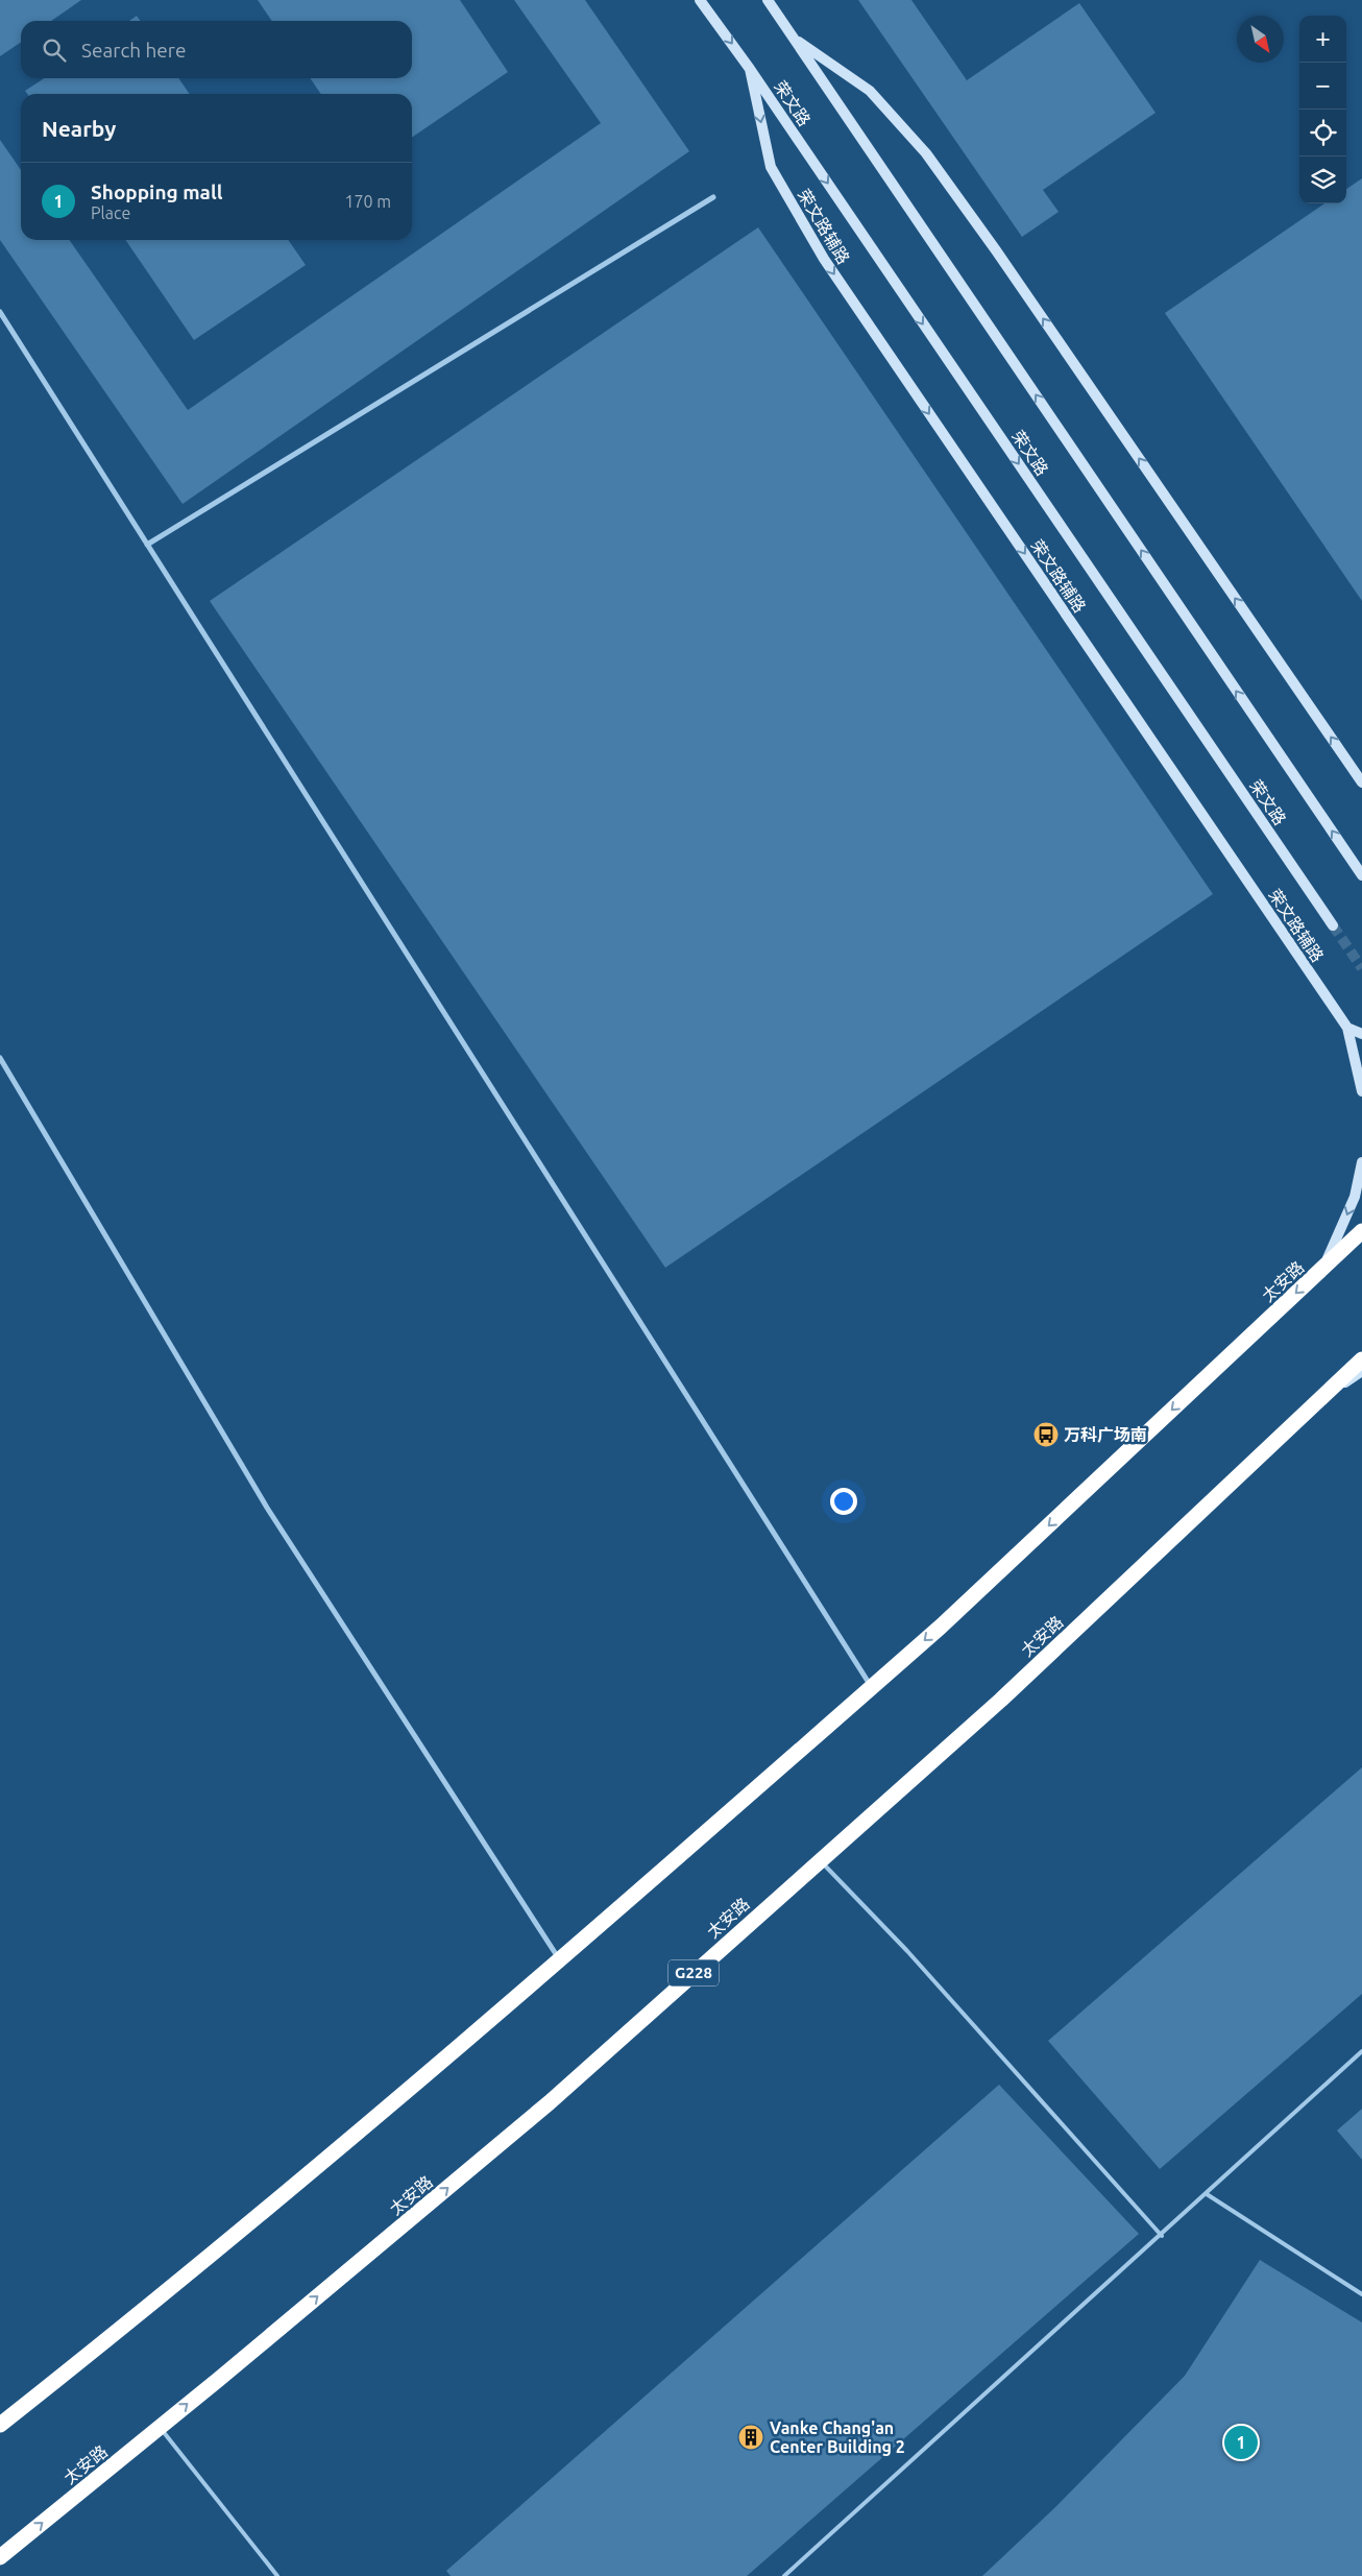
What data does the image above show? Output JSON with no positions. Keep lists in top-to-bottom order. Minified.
{"streets":{"highway":["太安路","G228"],"street":["荣文路","荣文路辅路"]},"crossings":[["荣文路","荣文路辅路"]],"one_way":["荣文路辅路"],"places":{"bus stop":["万科广场南"],"building":["Vanke Chang'an Center Building 2"]},"north":"bottom right","page":{"map_buttons":["+","−"],"search":"Search here","heading":"Nearby","list":[{"mark":"1","name":"Shopping mall","note":"Place","value":"170 m"}],"pins":"1"}}
